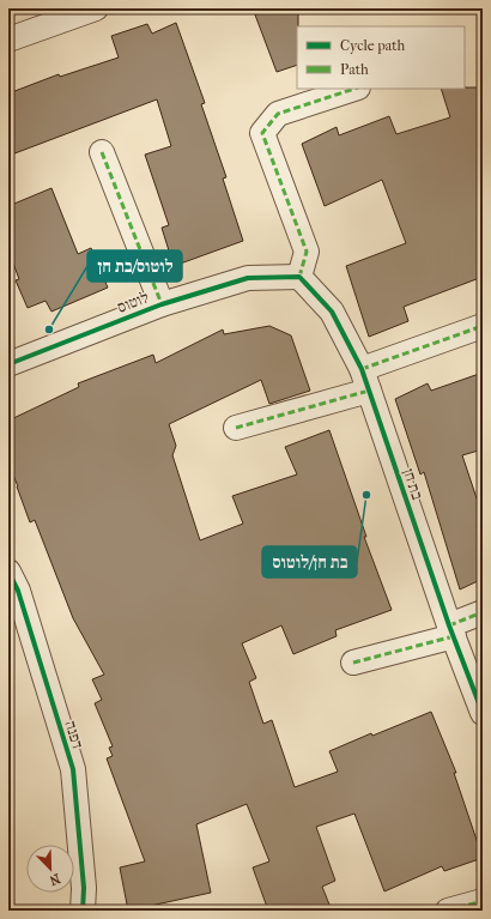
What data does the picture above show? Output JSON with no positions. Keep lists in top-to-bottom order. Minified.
{"streets":{"street":["לוטוס","בת חן","דפנה"]},"crossings":[["לוטוס","בת חן"]],"places":["לוטוס/בת חן","בת חן/לוטוס"],"legend":["Cycle path","Path"],"north":"bottom right"}
